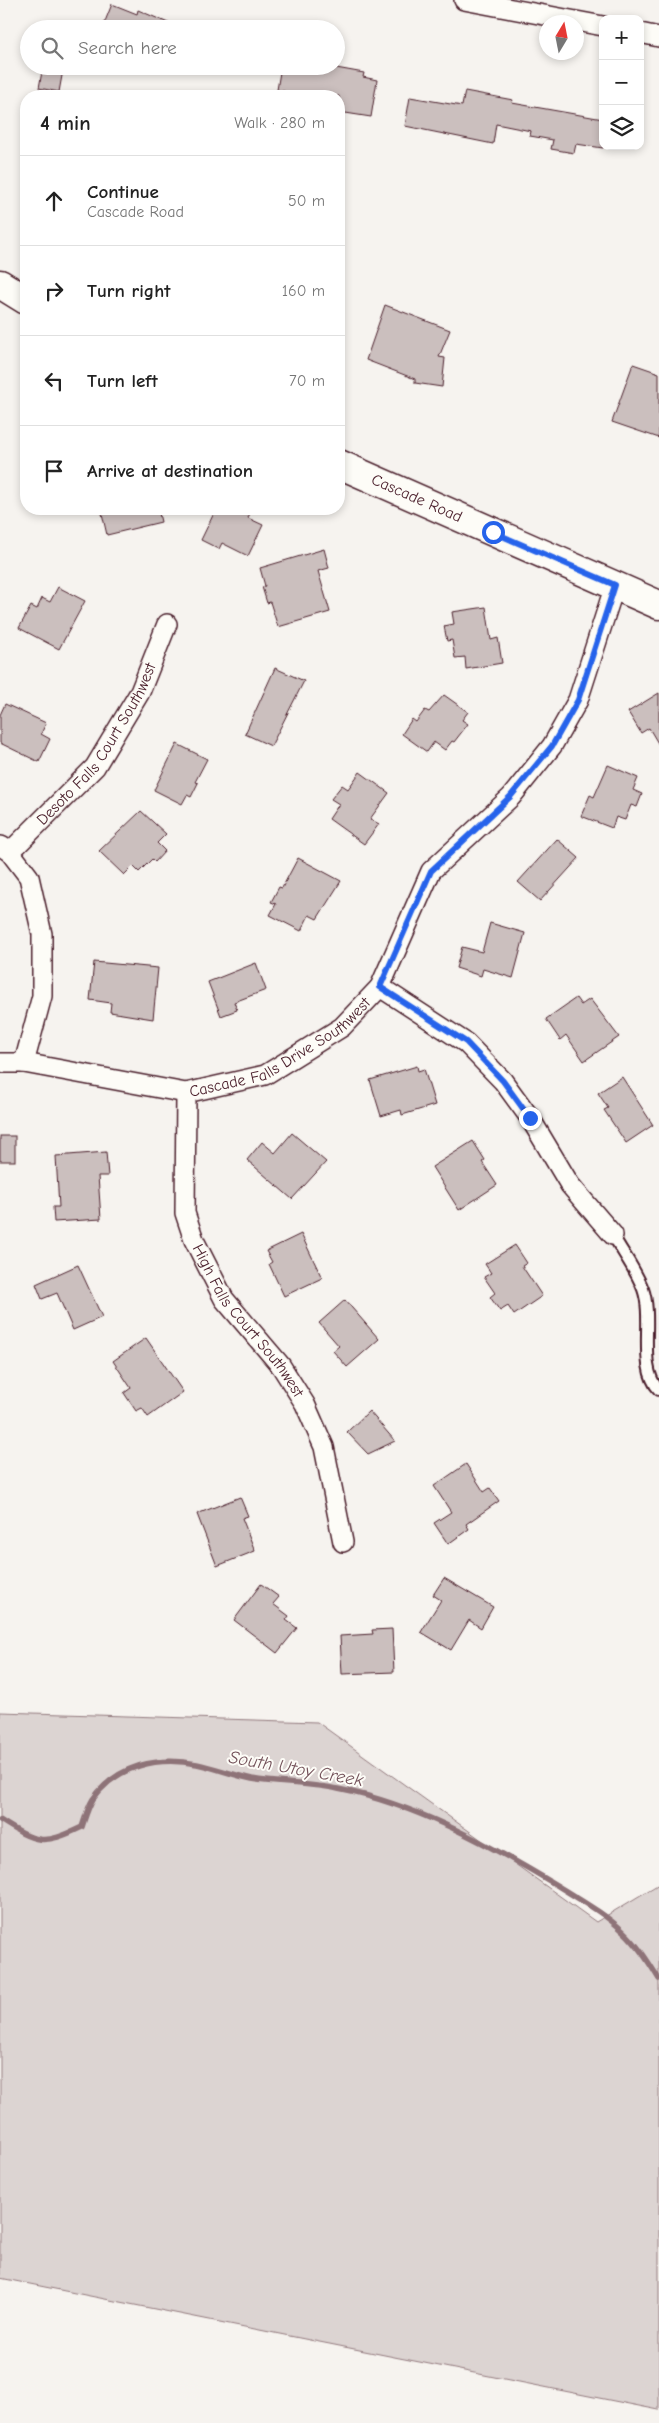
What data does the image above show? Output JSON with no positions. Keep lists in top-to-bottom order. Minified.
{"streets":{"main road":["Cascade Road"],"street":["Desoto Falls Court Southwest","Cascade Falls Drive Southwest","High Falls Court Southwest"]},"crossings":[["Cascade Road","Cascade Falls Drive Southwest"],["Cascade Falls Drive Southwest","High Falls Court Southwest"]],"water":["South Utoy Creek"],"north":"top","page":{"map_buttons":["+","−"],"search":"Search here","heading":["4 min","Walk · 280 m"],"list":[["Continue","Cascade Road","50 m"],["Turn right","160 m"],["Turn left","70 m"],"Arrive at destination"]}}
